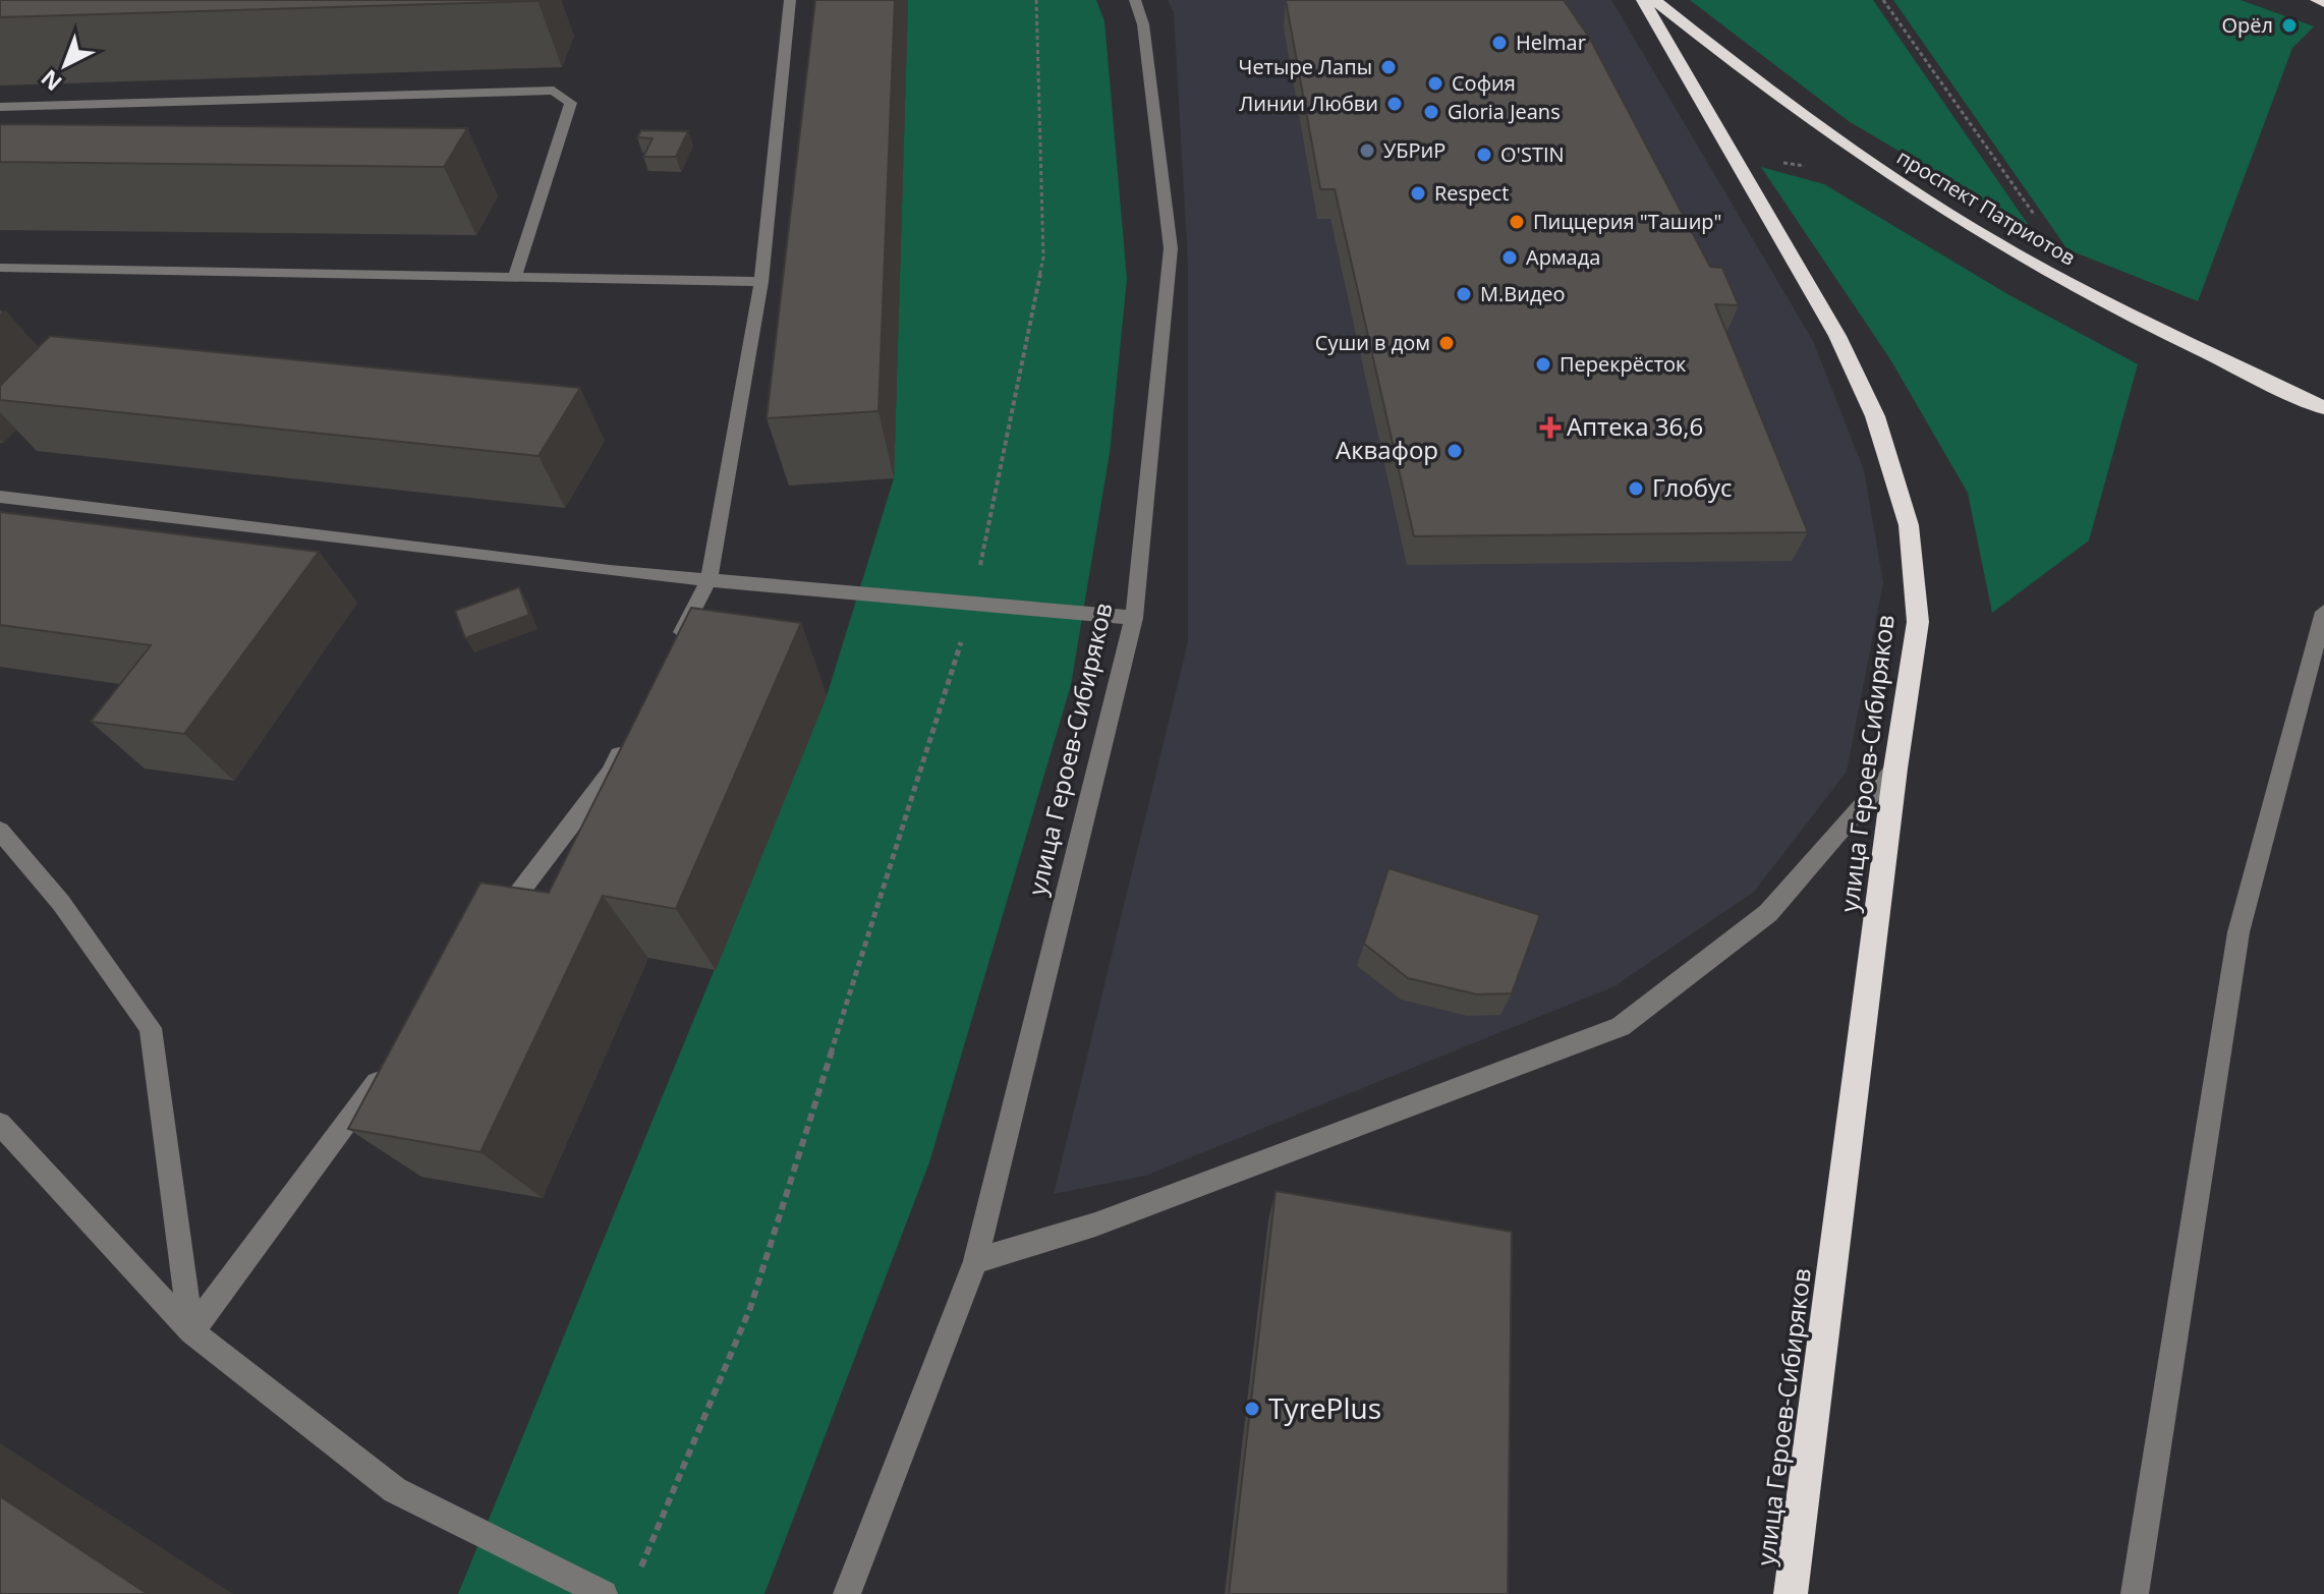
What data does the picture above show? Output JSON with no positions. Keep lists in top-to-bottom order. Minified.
{"streets":{"highway":["проспект Патриотов","улица Героев-Сибиряков"]},"places":{"other":["Орёл","Helmar","Четыре Лапы","София","Линии Любви","Gloria Jeans","УБРиР","O'STIN","Respect","Пиццерия \"Ташир\"","Армада","М.Видео","Суши в дом","Перекрёсток","Аквафор","Глобус","TyrePlus"],"health":["Аптека 36,6"]},"north":"bottom left"}
